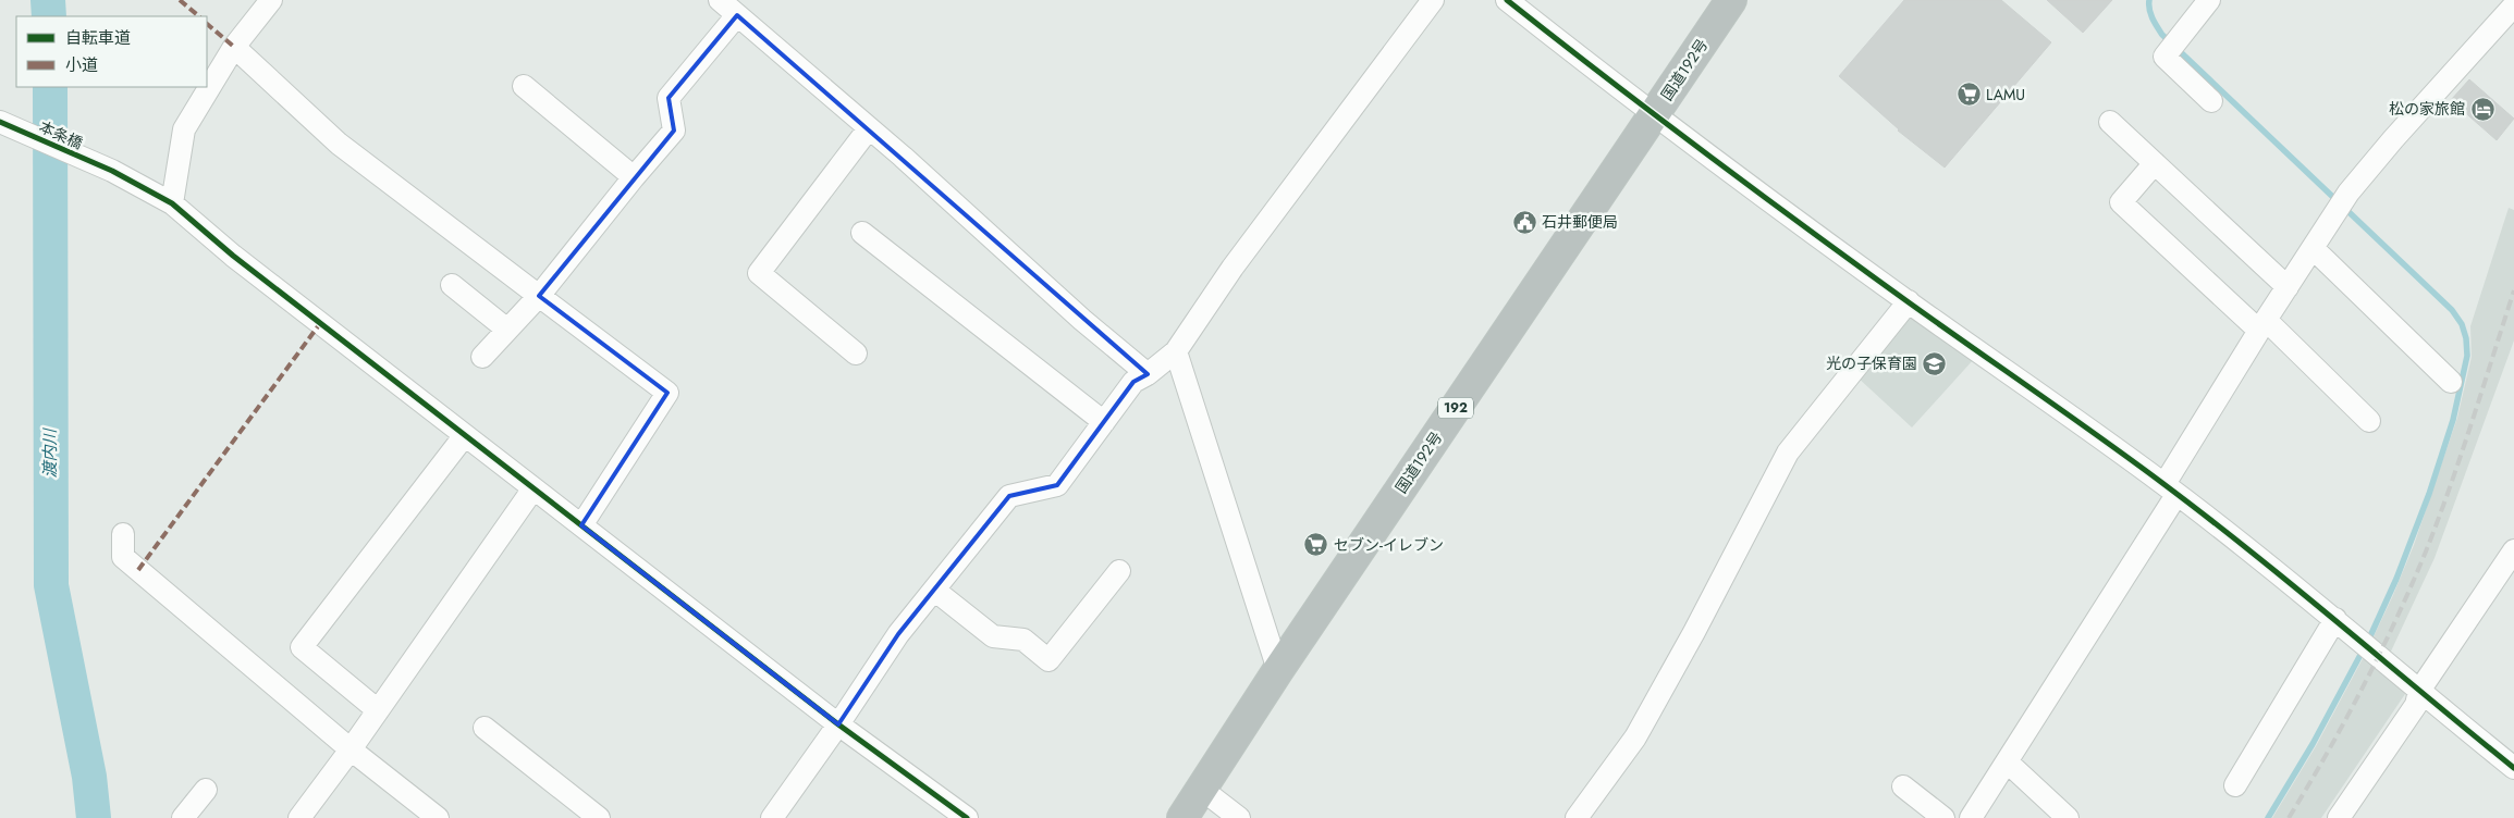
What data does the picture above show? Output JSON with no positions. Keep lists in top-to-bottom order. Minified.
{"streets":{"highway":["国道192号","192"],"street":["本条橋"]},"water":["渡内川"],"places":{"supermarket":["LAMU","セブン-イレブン"],"hotel":["松の家旅館"],"public building":["石井郵便局"],"school or university":["光の子保育園"]},"legend":["自転車道","小道"]}
